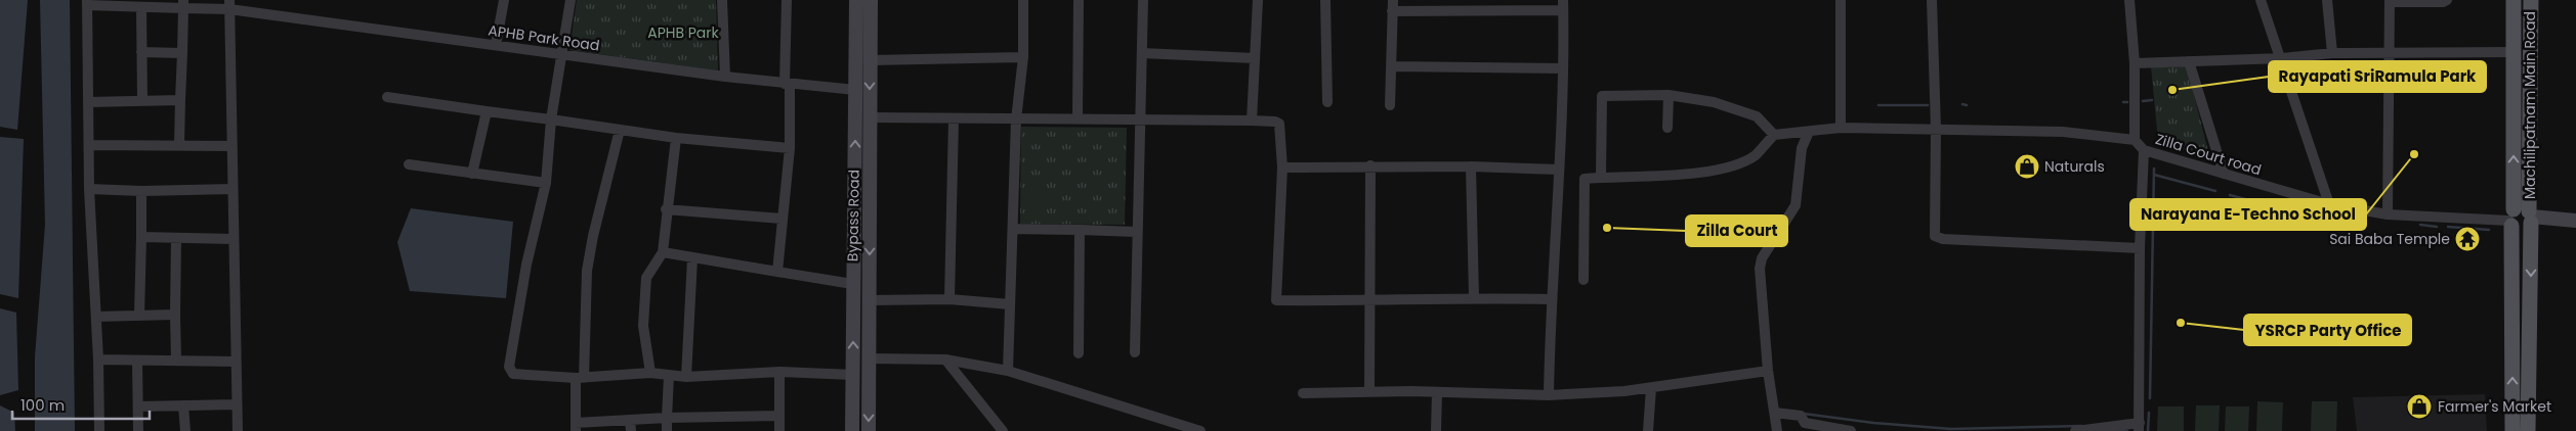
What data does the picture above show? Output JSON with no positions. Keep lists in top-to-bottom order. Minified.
{"streets":{"main road":["Machilipatnam Main Road","Bypass Road"],"street":["APHB Park Road","Zilla Court road"]},"crossings":[["APHB Park Road","Bypass Road"],["Machilipatnam Main Road","Zilla Court road"]],"parks":["APHB Park"],"places":{"other":["Rayapati SriRamula Park","Narayana E-Techno School","Zilla Court","YSRCP Party Office"],"shop":["Naturals","Farmer's Market"],"temple":["Sai Baba Temple"]},"scale_bar":"100 m"}
